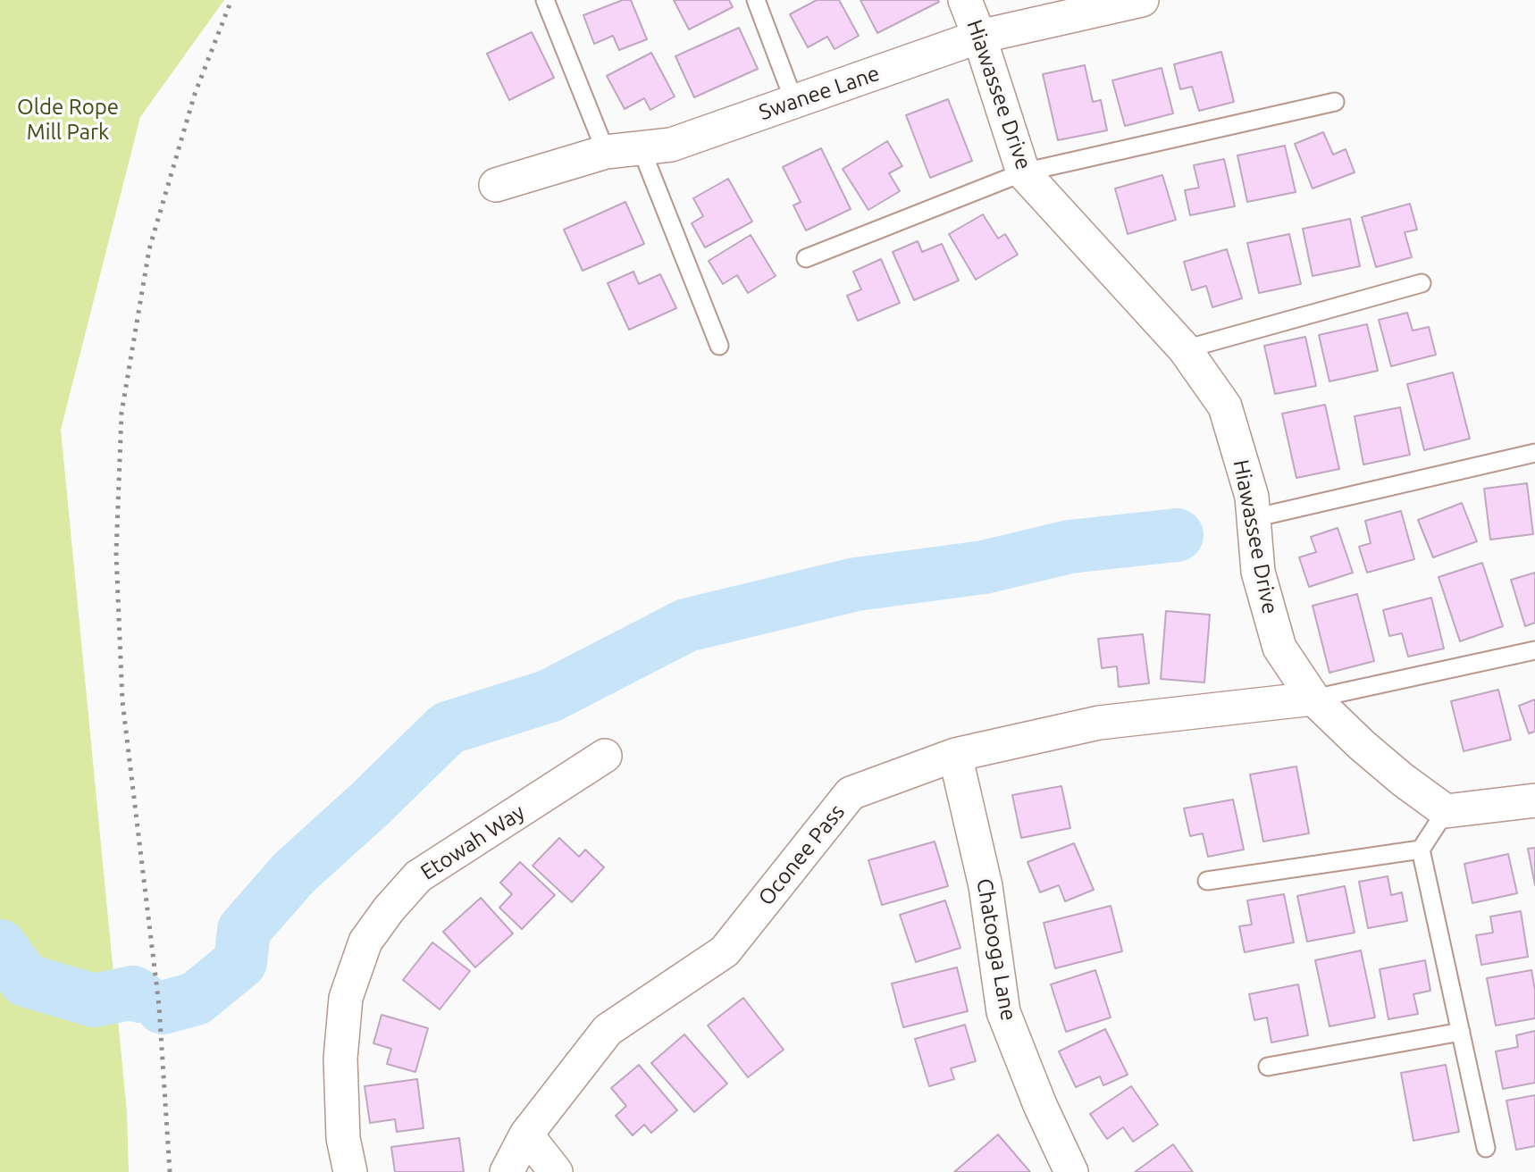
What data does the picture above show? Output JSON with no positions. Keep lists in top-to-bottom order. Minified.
{"streets":{"street":["Swanee Lane","Hiawassee Drive","Etowah Way","Oconee Pass","Chatooga Lane"]},"crossings":[["Swanee Lane","Hiawassee Drive"],["Hiawassee Drive","Oconee Pass"],["Oconee Pass","Chatooga Lane"]],"parks":["Olde Rope Mill Park"]}
